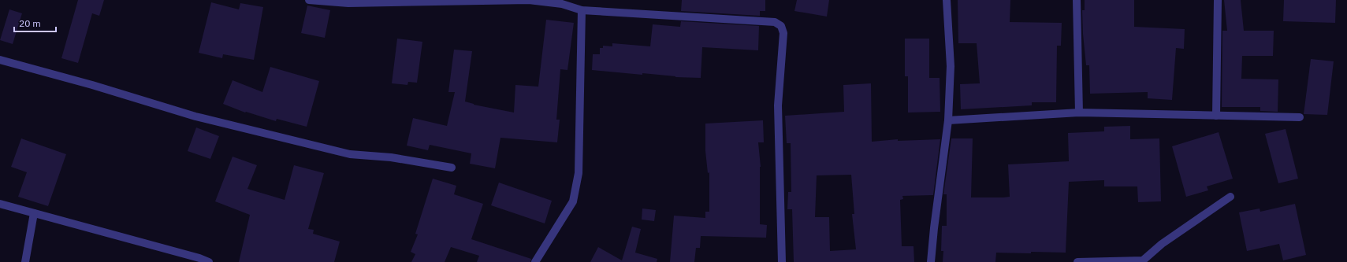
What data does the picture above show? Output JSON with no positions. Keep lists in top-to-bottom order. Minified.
{"scale_bar":"20 m"}
